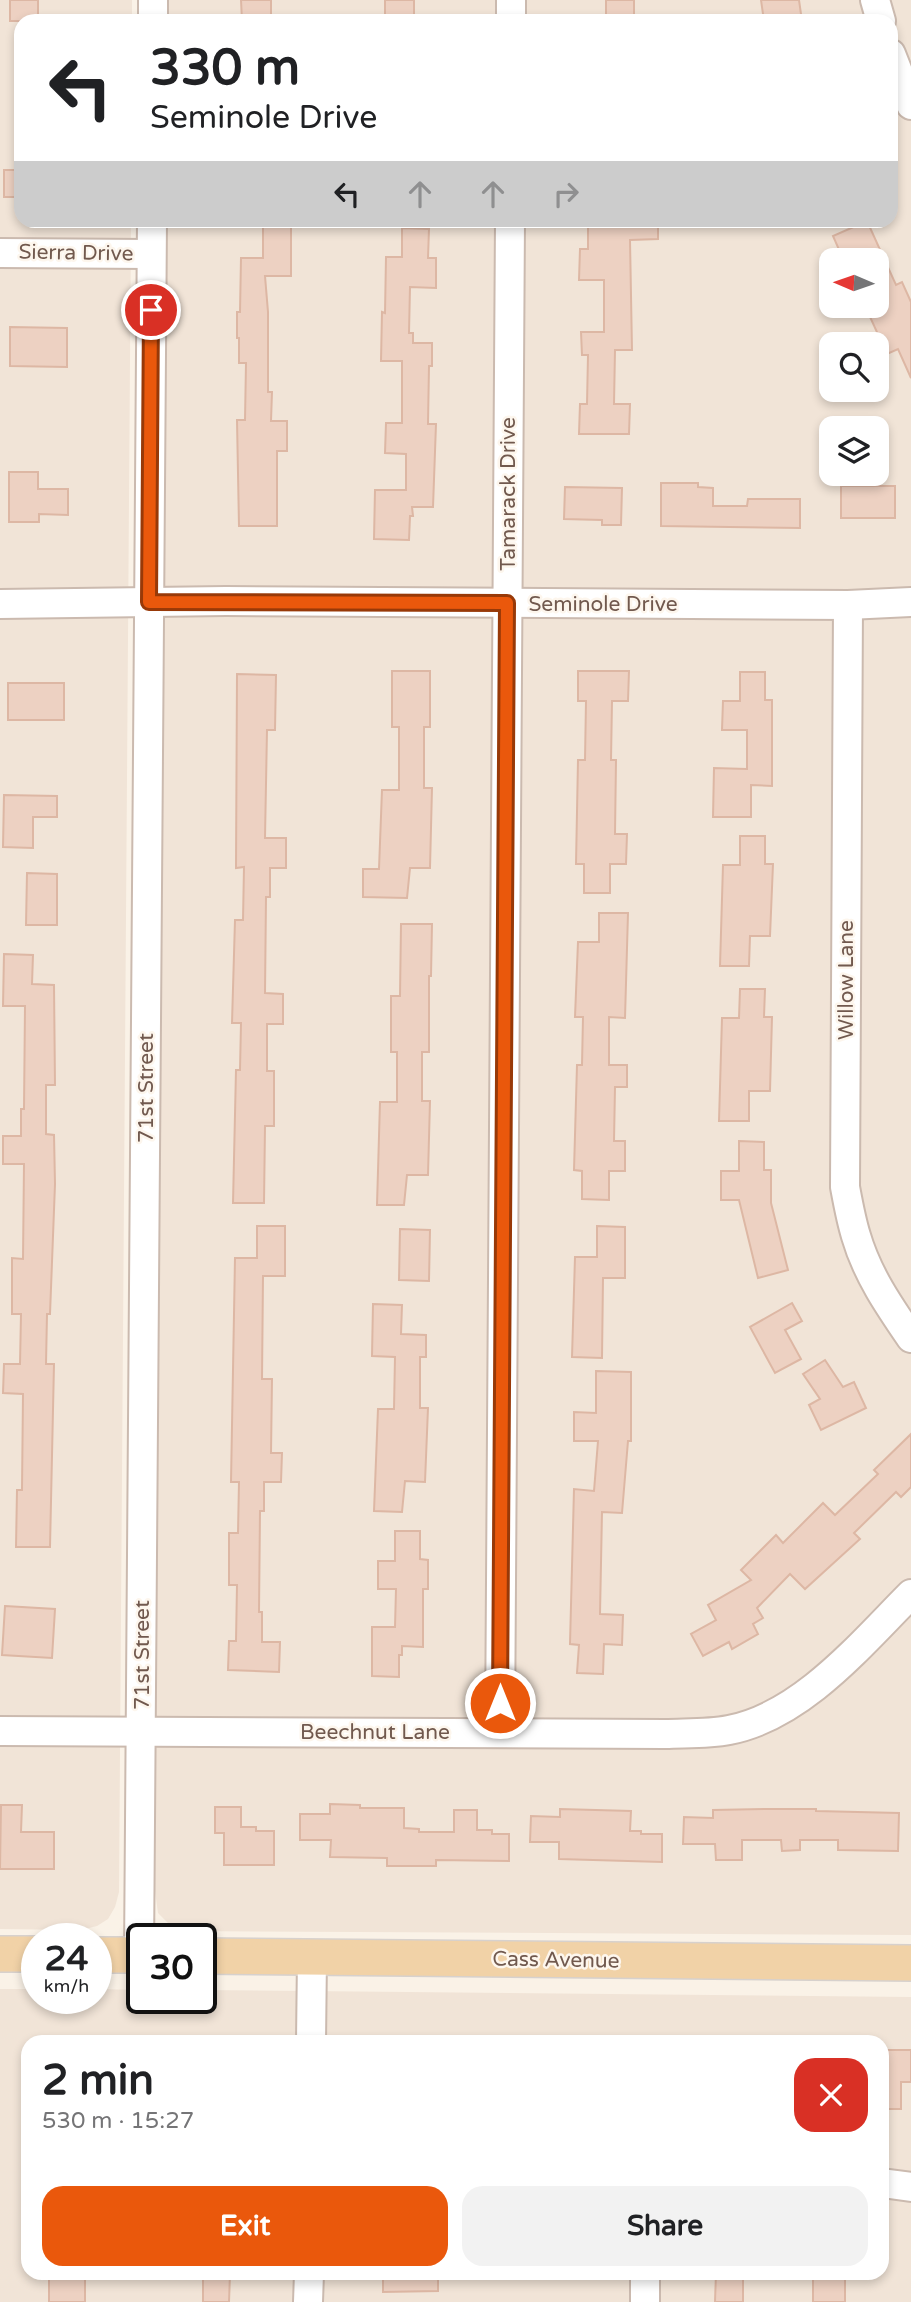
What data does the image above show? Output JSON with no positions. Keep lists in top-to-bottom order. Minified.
{"streets":{"main road":["Cass Avenue"],"street":["Sierra Drive","Tamarack Drive","Seminole Drive","Willow Lane","71st Street","Beechnut Lane"]},"crossings":[["Sierra Drive","71st Street"],["Tamarack Drive","Seminole Drive"],["Tamarack Drive","Beechnut Lane"],["Seminole Drive","Willow Lane"],["Seminole Drive","71st Street"],["71st Street","Beechnut Lane"]],"north":"left","page":{"turn":["330 m","Seminole Drive"],"speed":"24 km/h","limit":"30","heading":["2 min","530 m · 15:27"],"buttons":["Exit","Share"]}}
